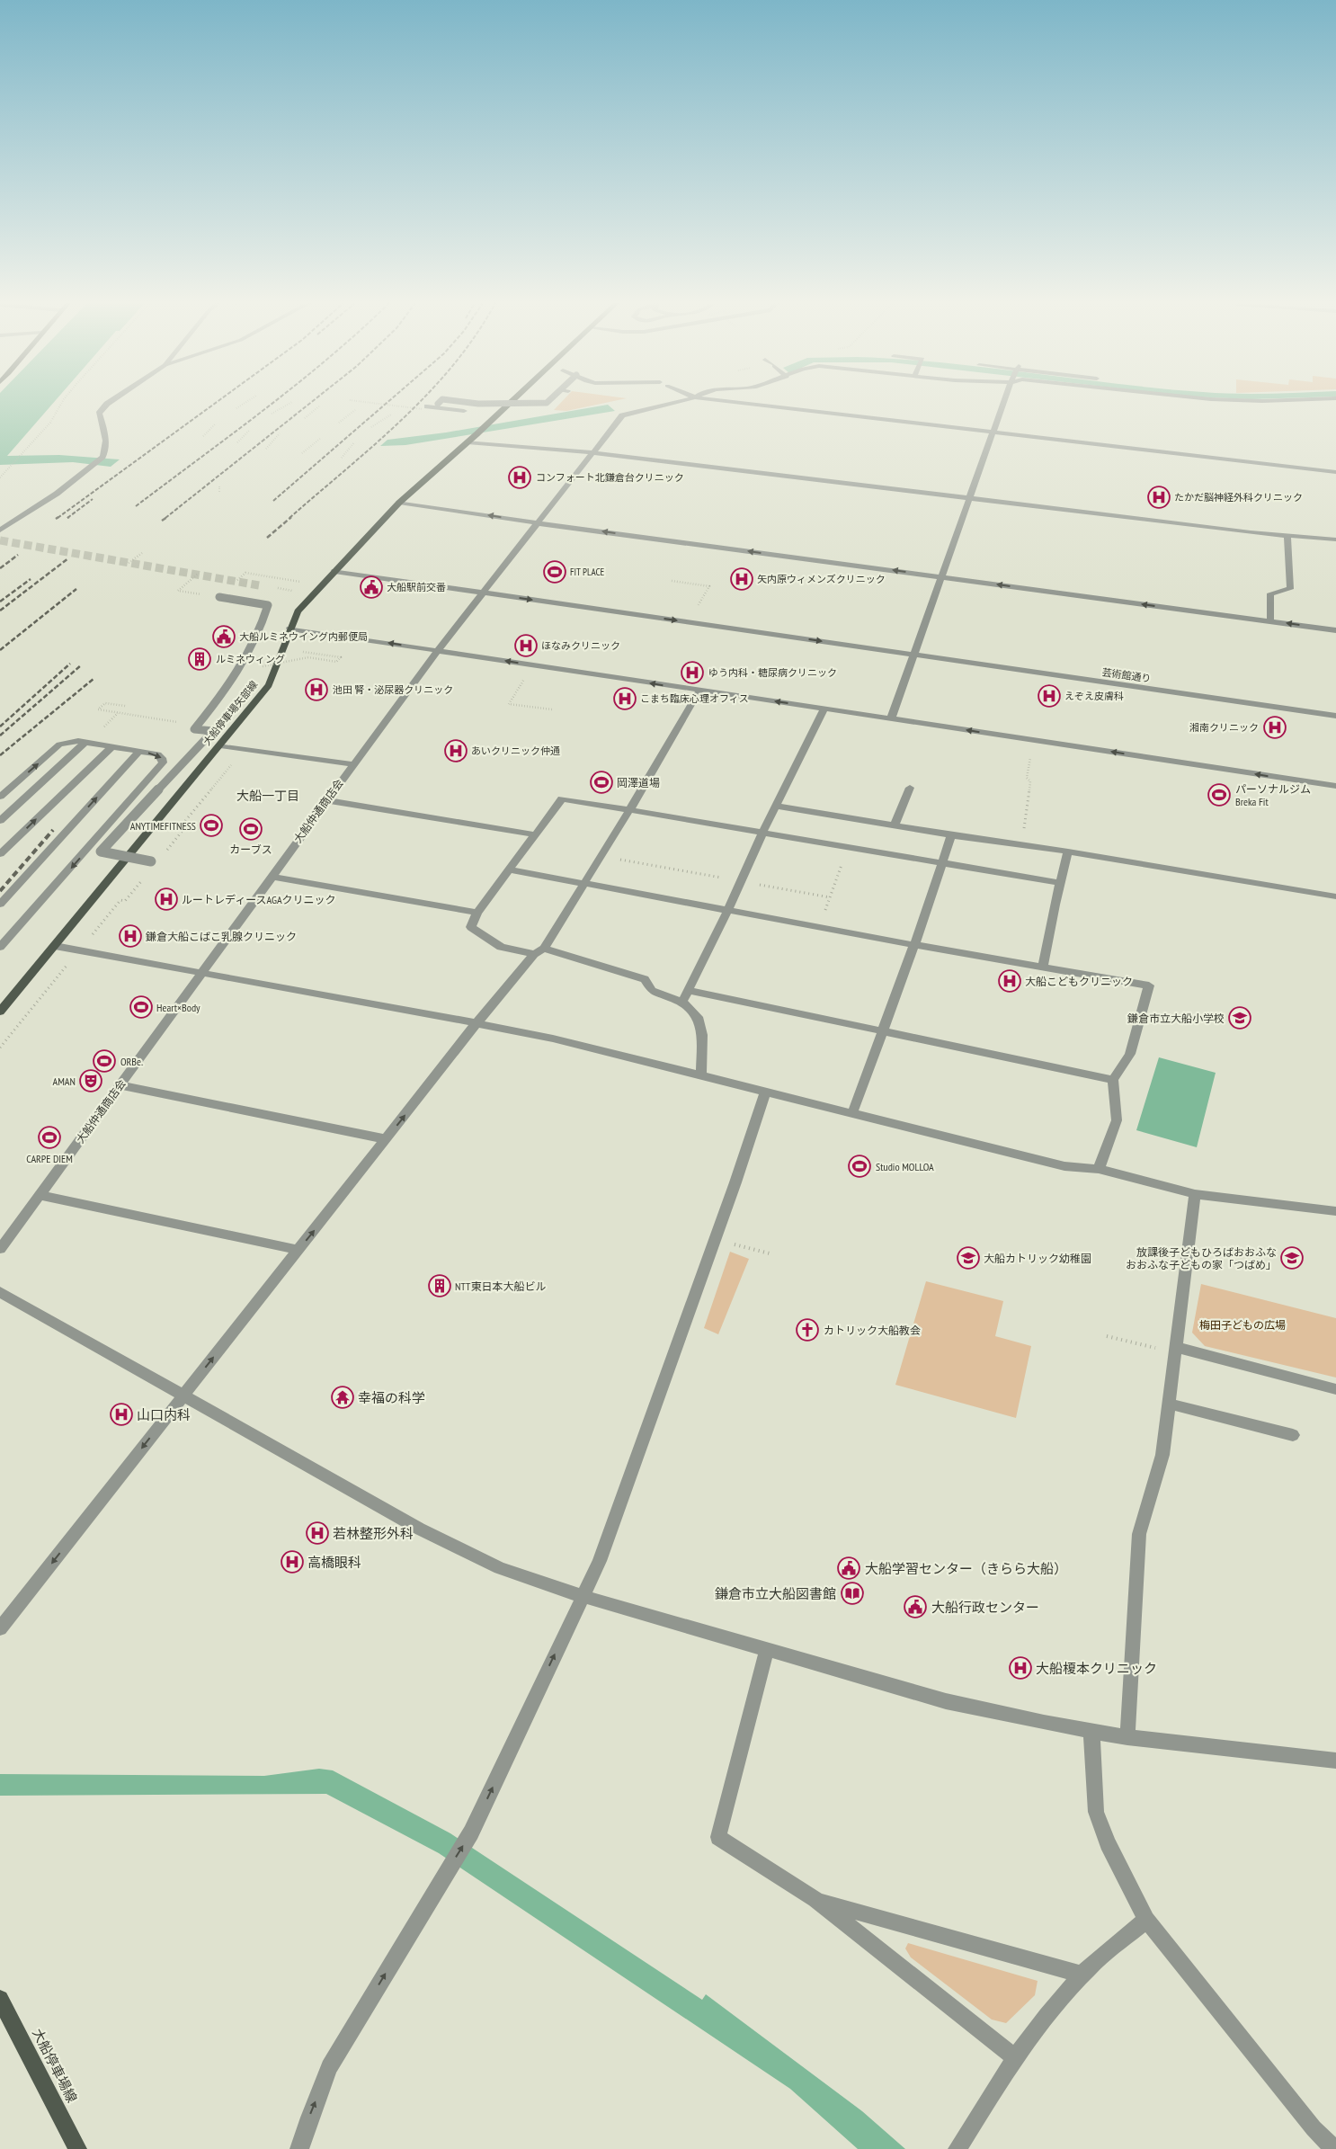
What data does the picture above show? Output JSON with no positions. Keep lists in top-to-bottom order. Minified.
{"streets":{"main road":["大船停車場矢部線","大船停車場線"],"street":["芸術館通り","大船仲通商店会"]},"crossings":[["芸術館通り","大船停車場矢部線"],["芸術館通り","大船仲通商店会"]],"districts":["大船一丁目"],"parks":["梅田子どもの広場"],"places":{"hospital":["コンフォート北鎌倉台クリニック","たかだ脳神経外科クリニック","矢内原ウィメンズクリニック","ほなみクリニック","ゆう内科・糖尿病クリニック","池田 腎・泌尿器クリニック","えぞえ皮膚科","こまち臨床心理オフィス","湘南クリニック","あいクリニック仲通","ルートレディースAGAクリニック","鎌倉大船こばこ乳腺クリニック","大船こどもクリニック","山口内科","若林整形外科","高橋眼科","大船榎本クリニック"],"sports":["FIT PLACE","岡澤道場","パーソナルジム Breka Fit","ANYTIMEFITNESS","カーブス","Heart×Body","ORBe.","CARPE DIEM","Studio MOLLOA"],"public building":["大船駅前交番","大船ルミネウイング内郵便局","大船学習センター（きらら大船）","大船行政センター"],"building":["ルミネウィング","NTT東日本大船ビル"],"school or university":["鎌倉市立大船小学校","大船カトリック幼稚園","放課後子どもひろばおおふな おおふな子どもの家「つばめ」"],"theatre":["AMAN"],"church":["カトリック大船教会"],"temple":["幸福の科学"],"library":["鎌倉市立大船図書館"]}}
